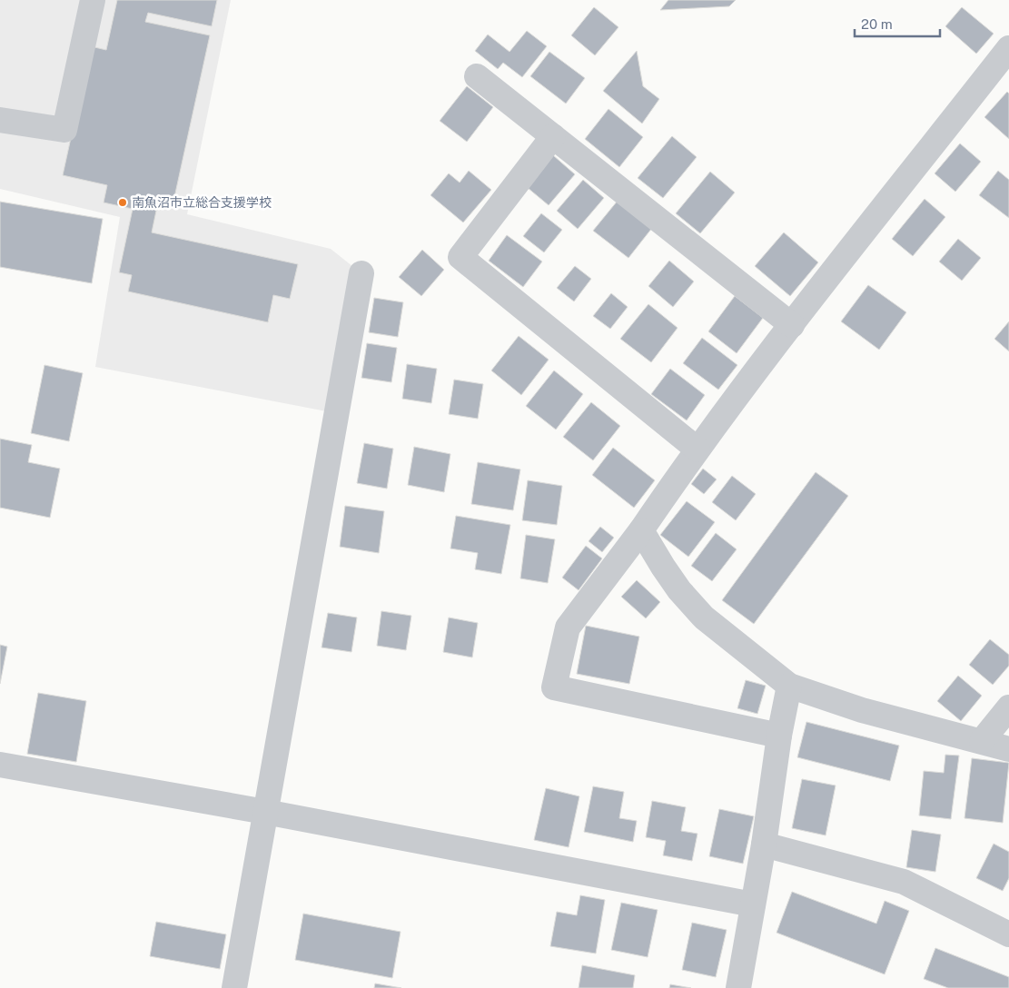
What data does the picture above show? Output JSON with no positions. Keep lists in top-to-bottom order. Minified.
{"places":["南魚沼市立総合支援学校"],"scale_bar":"20 m"}
